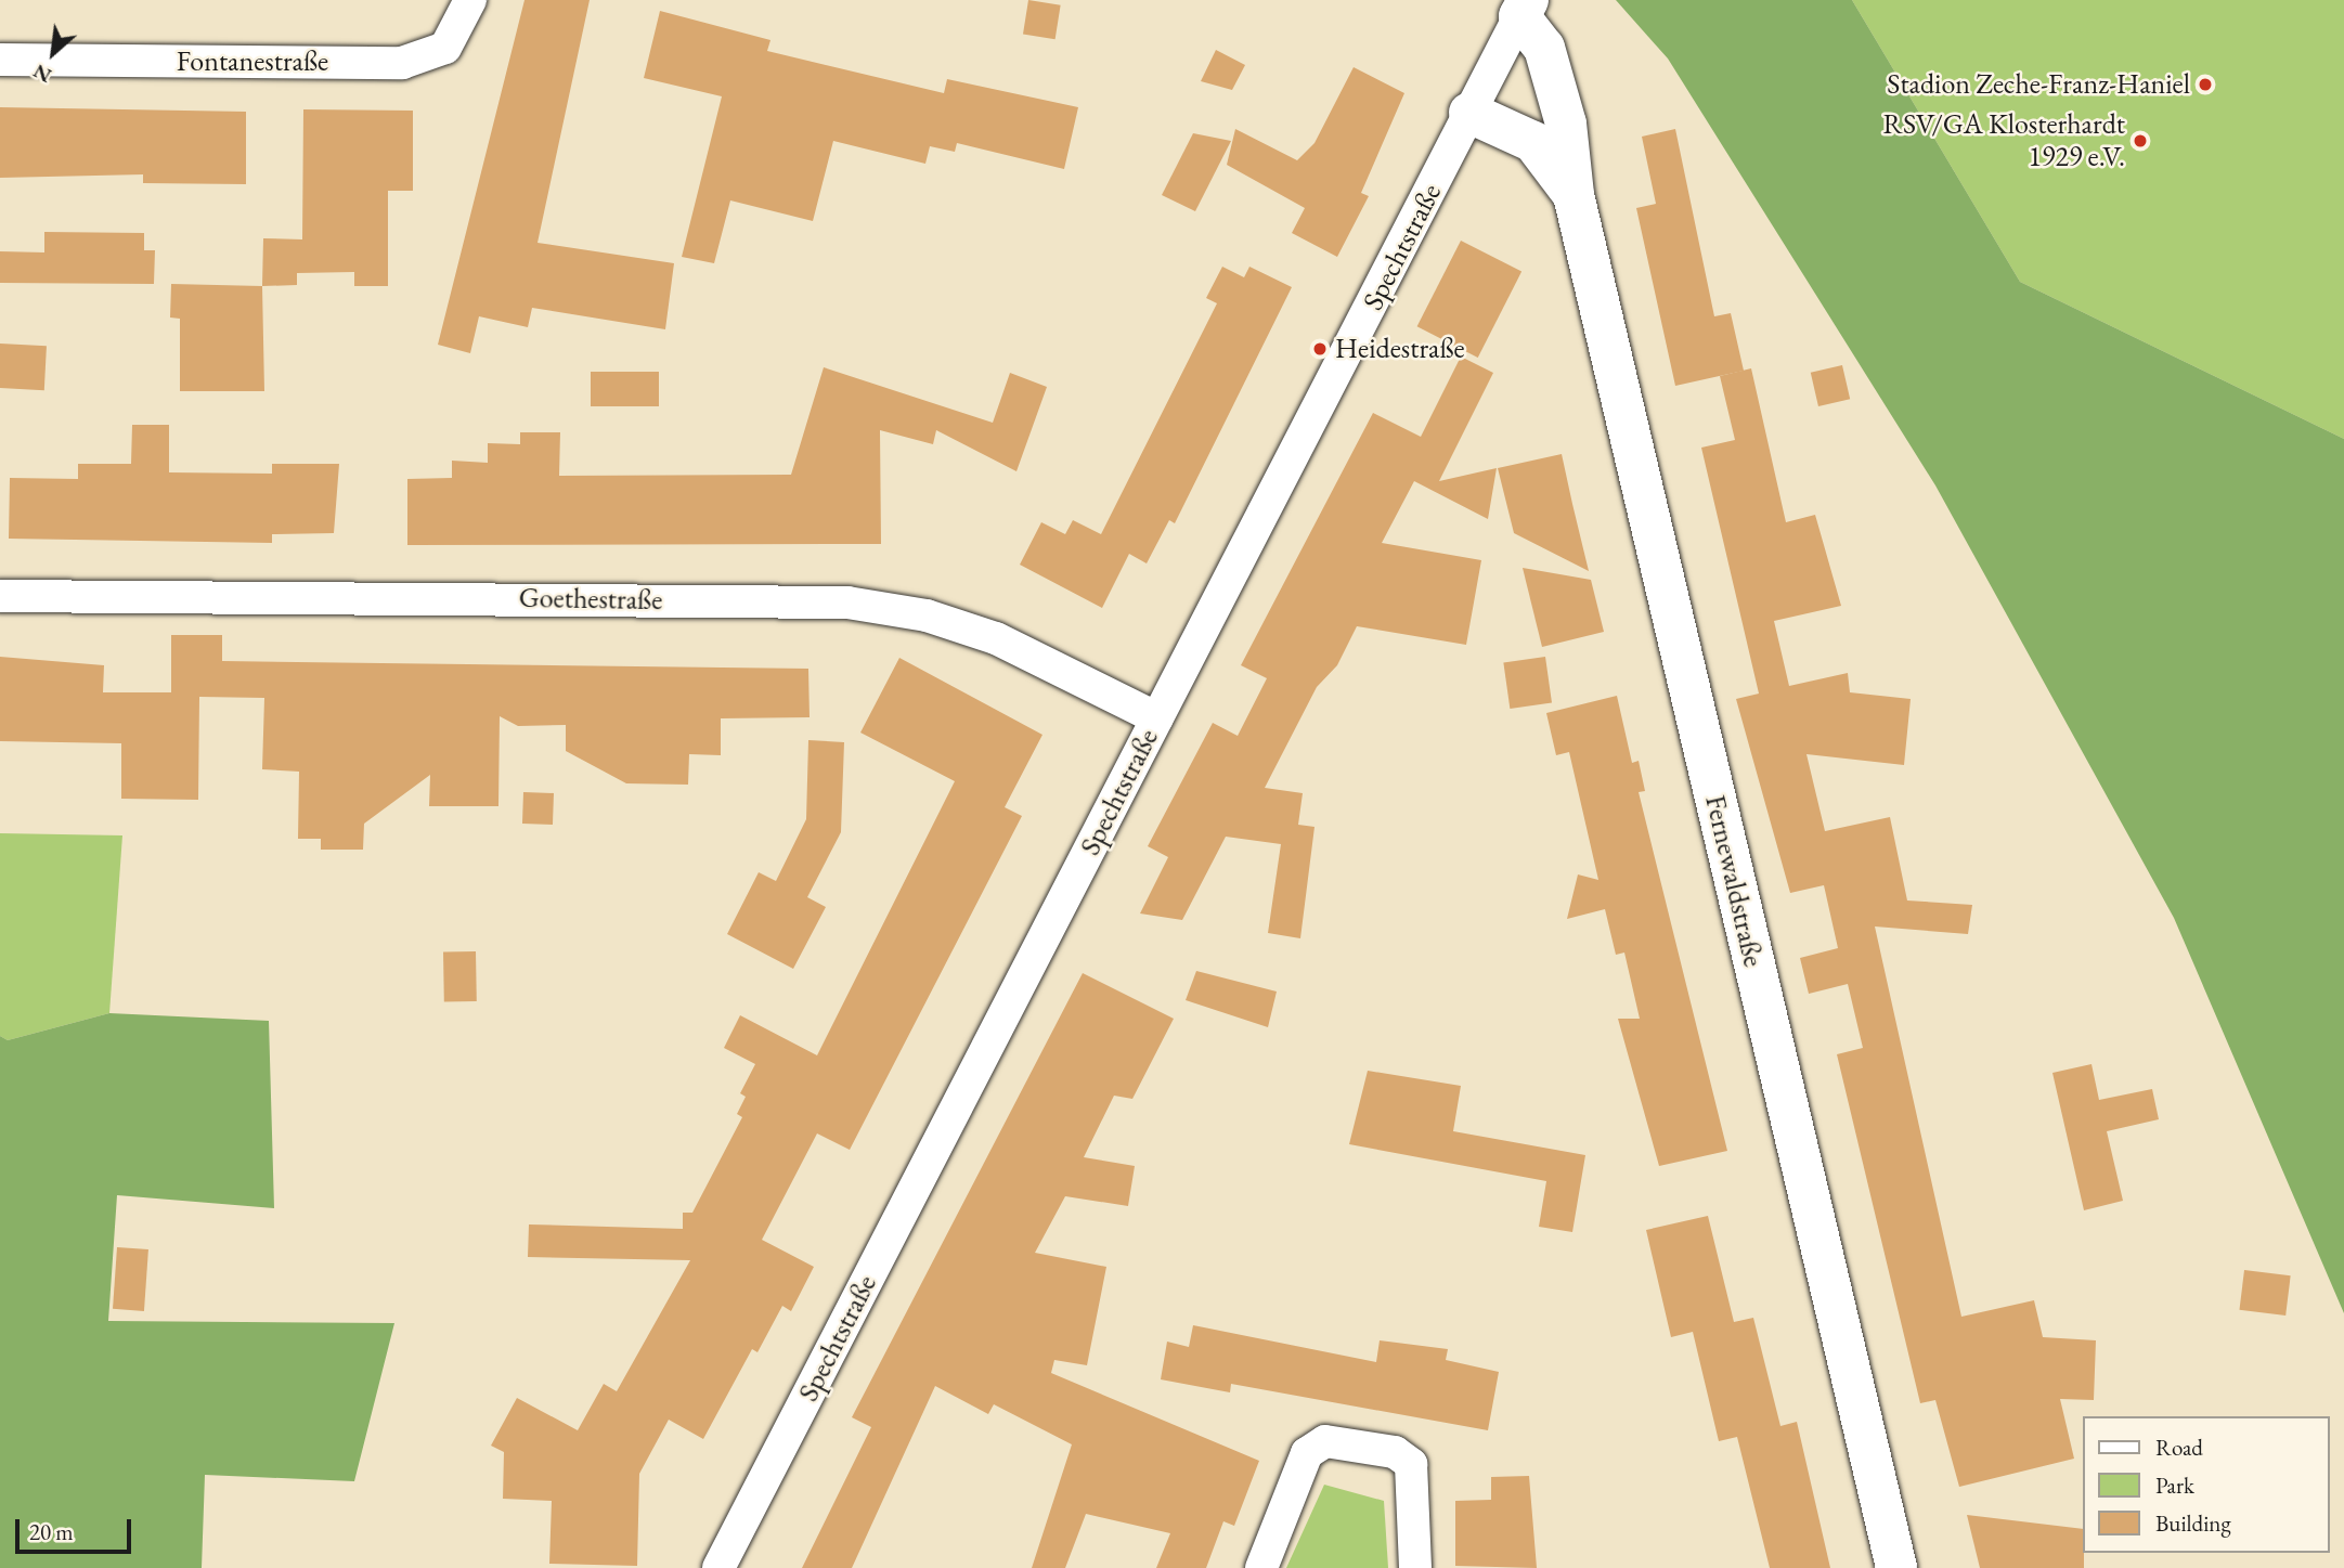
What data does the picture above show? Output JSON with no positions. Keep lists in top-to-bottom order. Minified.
{"streets":{"street":["Fontanestraße","Spechtstraße","Goethestraße","Fernewaldstraße"]},"crossings":[["Spechtstraße","Goethestraße"],["Spechtstraße","Fernewaldstraße"]],"places":["Stadion Zeche-Franz-Haniel","RSV/GA Klosterhardt 1929 e.V.","Heidestraße"],"legend":["Road","Park","Building"],"scale_bar":"20 m","north":"bottom left"}
